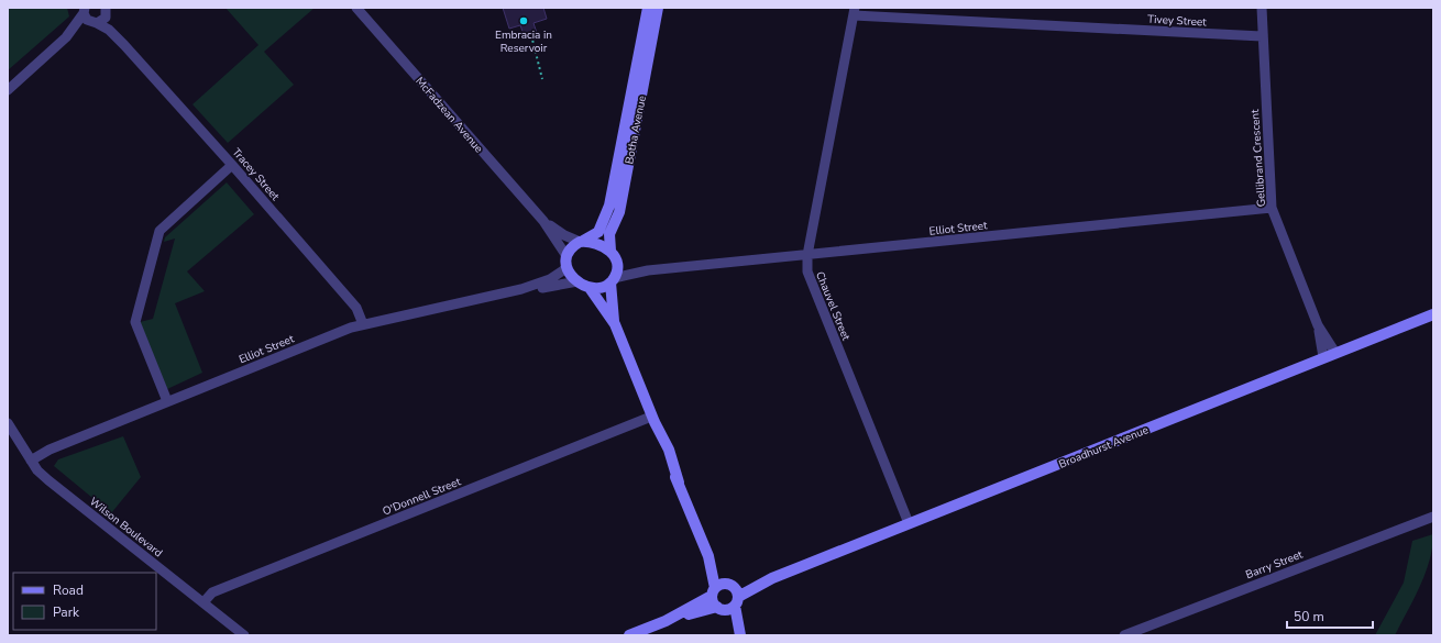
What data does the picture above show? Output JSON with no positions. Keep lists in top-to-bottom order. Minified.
{"streets":{"street":["Tivey Street","McFadzean Avenue","Botha Avenue","Gellibrand Crescent","Tracey Street","Elliot Street","Chauvel Street","Broadhurst Avenue","O'Donnell Street","Wilson Boulevard","Barry Street"]},"crossings":[["Tivey Street","Gellibrand Crescent"],["Tivey Street","Chauvel Street"],["McFadzean Avenue","Botha Avenue"],["McFadzean Avenue","Elliot Street"],["Botha Avenue","Elliot Street"],["Gellibrand Crescent","Elliot Street"],["Gellibrand Crescent","Broadhurst Avenue"],["Tracey Street","Elliot Street"],["Elliot Street","Chauvel Street"],["Elliot Street","Wilson Boulevard"],["Chauvel Street","Broadhurst Avenue"],["O'Donnell Street","Wilson Boulevard"]],"places":["Embracia in Reservoir"],"legend":["Road","Park"],"scale_bar":"50 m"}
